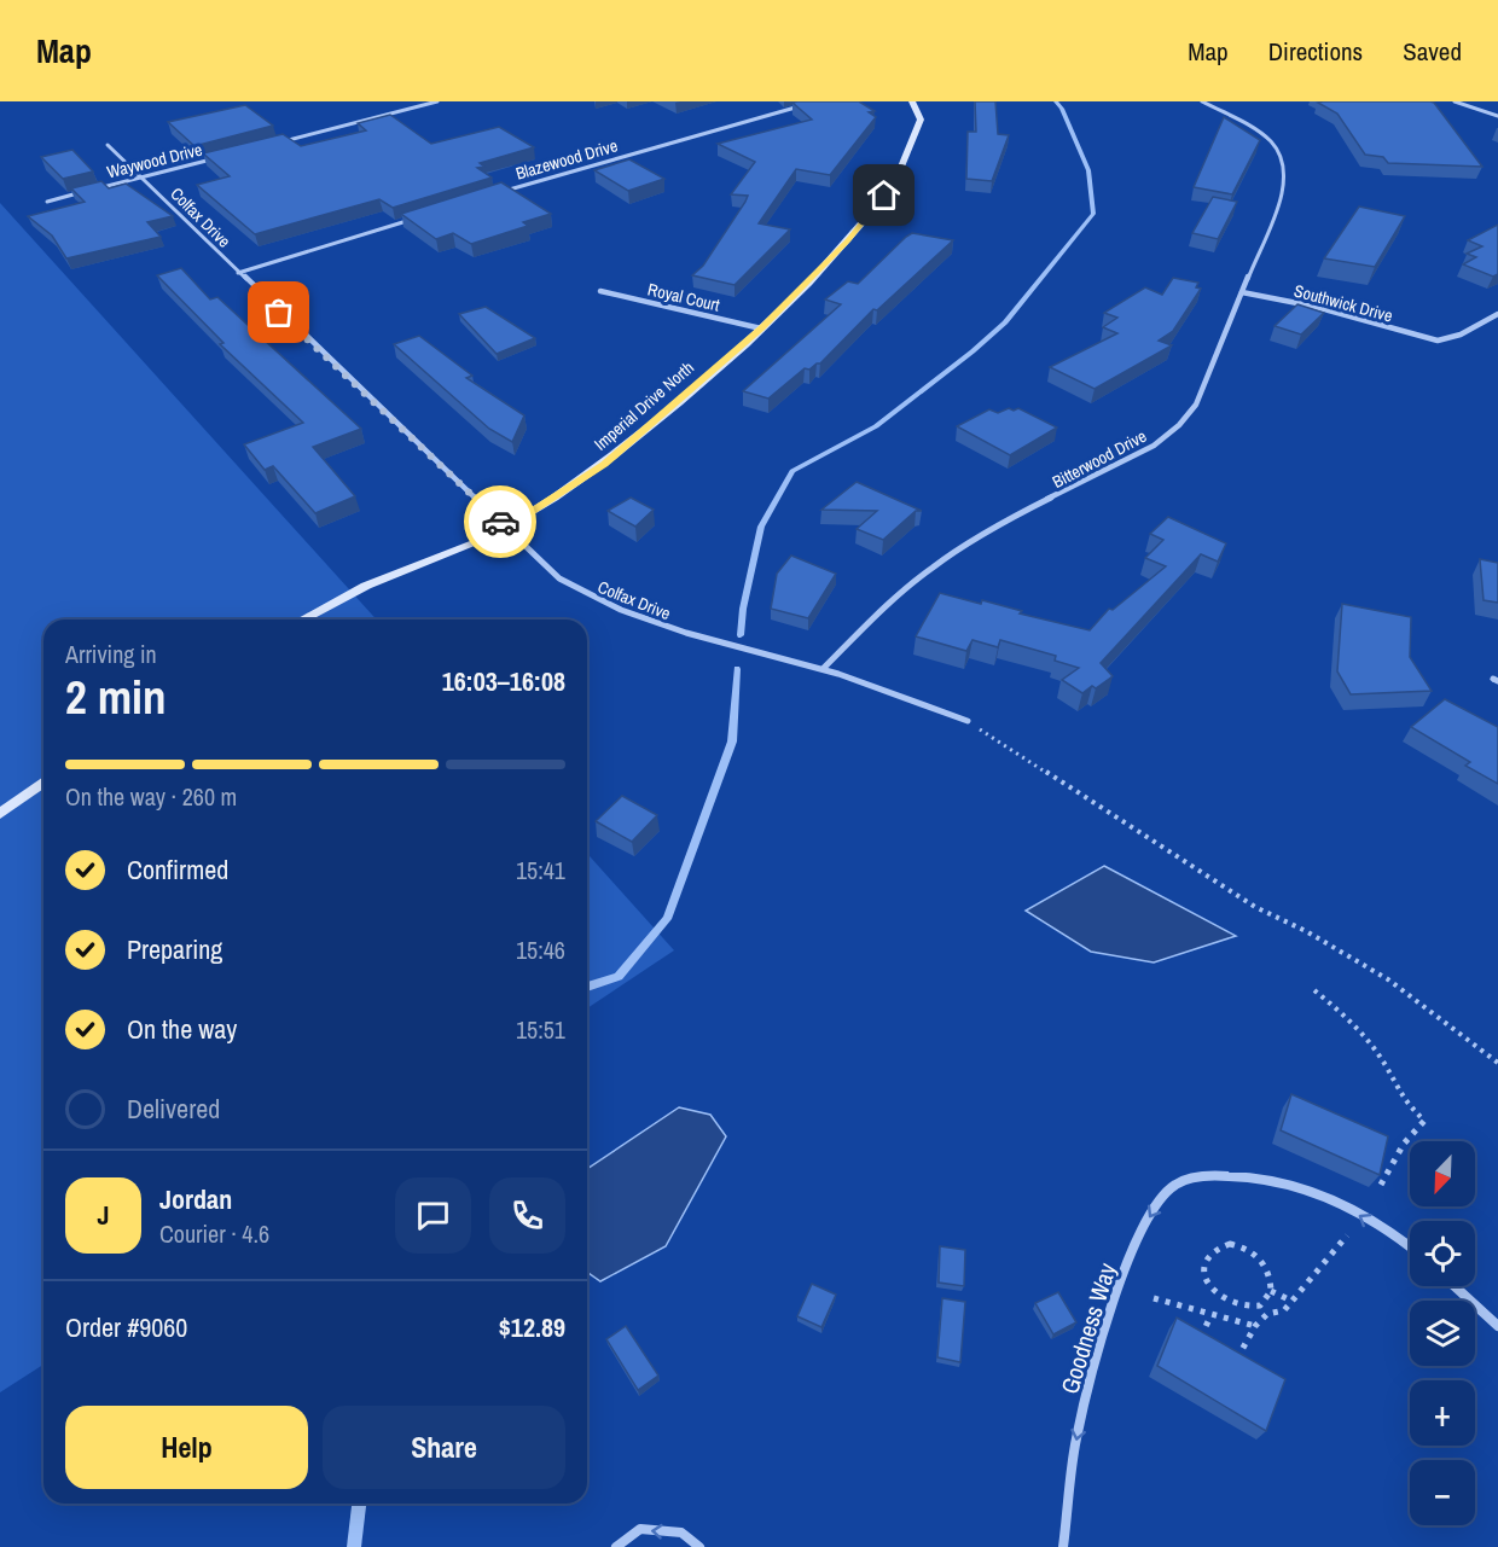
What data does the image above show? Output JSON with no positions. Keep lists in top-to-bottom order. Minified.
{"streets":{"street":["Blazewood Drive","Waywood Drive","Colfax Drive","Royal Court","Southwick Drive","Imperial Drive North","Bitterwood Drive","Goodness Way"]},"crossings":[["Waywood Drive","Colfax Drive"],["Colfax Drive","Imperial Drive North"],["Colfax Drive","Bitterwood Drive"],["Royal Court","Imperial Drive North"],["Southwick Drive","Bitterwood Drive"]],"north":"bottom left","page":{"header":"Map","nav":["Map","Directions","Saved"],"heading":["2 min","Arriving in","16:03–16:08"],"panel":["Jordan","Courier · 4.6","Order #9060","$12.89"],"bar":"On the way · 260 m","list":[["Confirmed","15:41"],["Preparing","15:46"],["On the way","15:51"],"Delivered"],"map_buttons":["+","−"],"round":"J","buttons":["Help","Share"]}}
